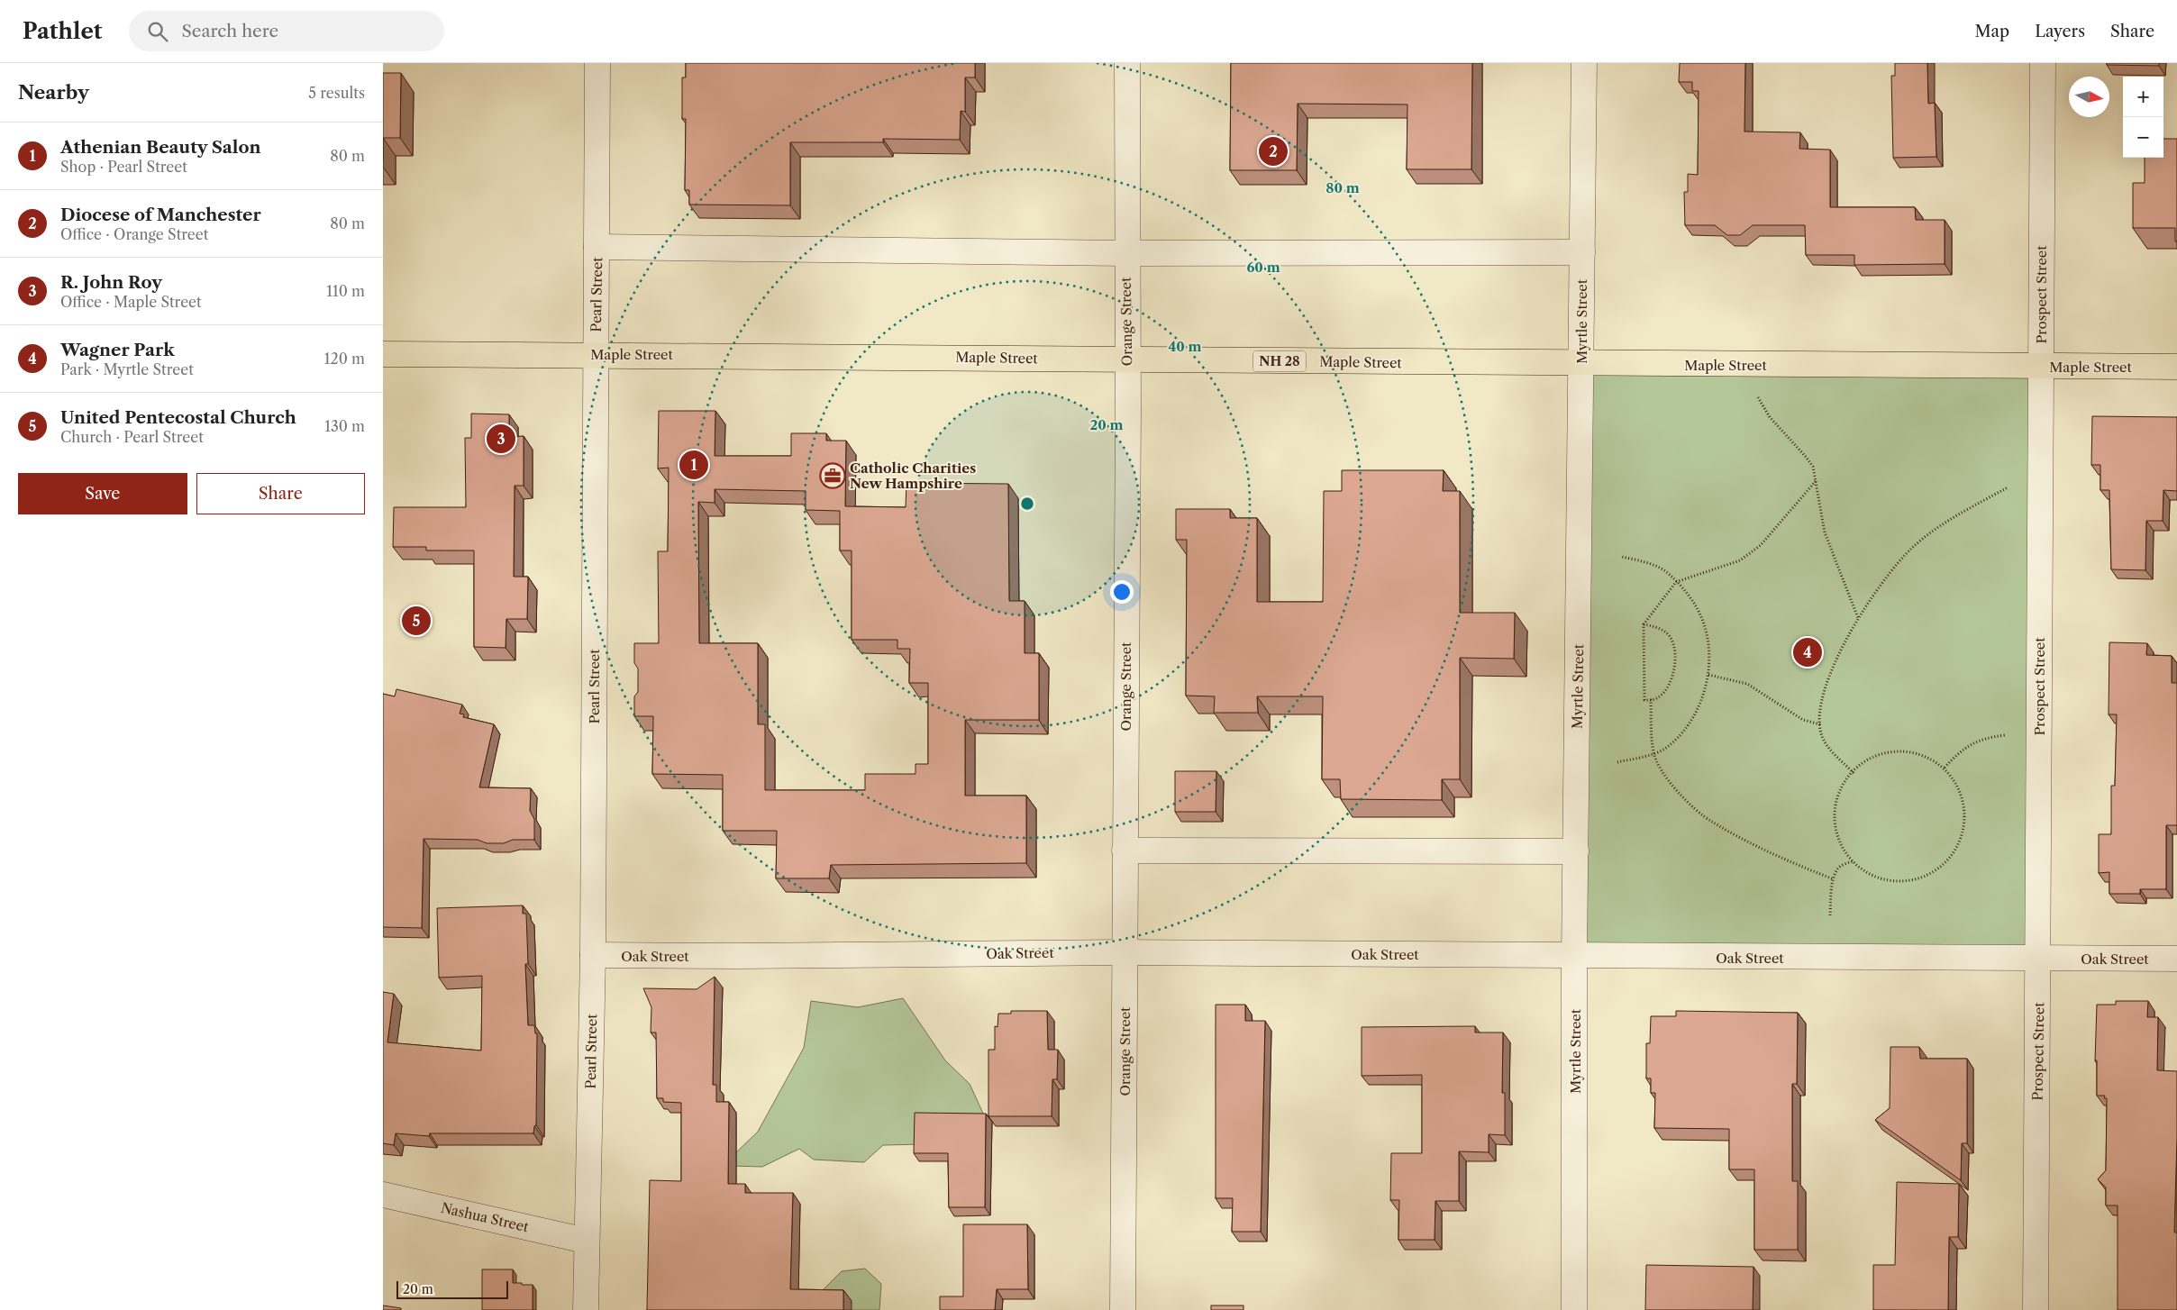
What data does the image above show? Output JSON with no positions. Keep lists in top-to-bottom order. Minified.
{"streets":{"main road":["Maple Street","NH 28"],"street":["Pearl Street","Prospect Street","Orange Street","Myrtle Street","Oak Street","Nashua Street"]},"crossings":[["Pearl Street","Maple Street"],["Pearl Street","Oak Street"],["Pearl Street","Nashua Street"],["Prospect Street","Maple Street"],["Prospect Street","Oak Street"],["Orange Street","Maple Street"],["Orange Street","Oak Street"],["Myrtle Street","Maple Street"],["Myrtle Street","Oak Street"]],"places":{"office":["Catholic Charities New Hampshire"]},"scale_bar":"20 m","north":"right","page":{"header":"Pathlet","search":"Search here","nav":["Map","Layers","Share"],"heading":["Nearby","5 results"],"map_buttons":["+","−"],"list":[{"mark":"1","name":"Athenian Beauty Salon","note":"Shop · Pearl Street","value":"80 m"},{"mark":"2","name":"Diocese of Manchester","note":"Office · Orange Street","value":"80 m"},{"mark":"3","name":"R. John Roy","note":"Office · Maple Street","value":"110 m"},{"mark":"4","name":"Wagner Park","note":"Park · Myrtle Street","value":"120 m"},{"mark":"5","name":"United Pentecostal Church","note":"Church · Pearl Street","value":"130 m"}],"pins":["2","3","1","5","4"],"buttons":["Save","Share"],"scale":"20 m"},"rings":["80 m","60 m","40 m","20 m"]}
